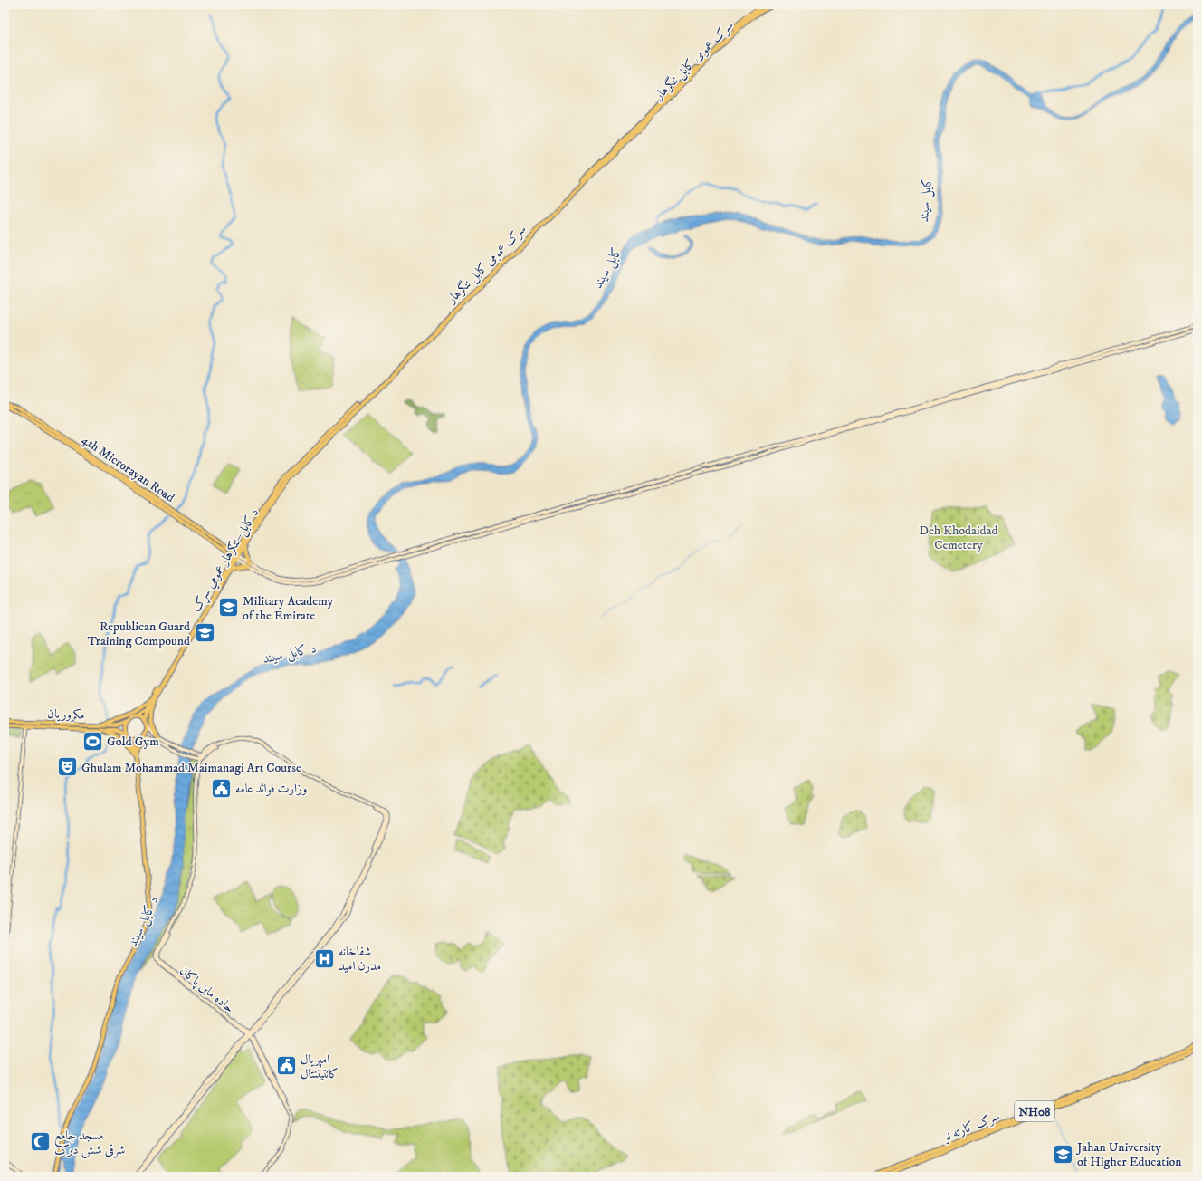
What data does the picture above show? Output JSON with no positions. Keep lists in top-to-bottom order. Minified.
{"streets":{"highway":["سرک عمومی کابل ننگرهار","د کابل–ننګرهار عمومي سړک","NH08","سرک کارته نو"],"main road":["4th Microrayan Road","مکروریان","جاده ماین پاکان"]},"crossings":[["سرک عمومی کابل ننگرهار","4th Microrayan Road"],["سرک عمومی کابل ننگرهار","د کابل–ننګرهار عمومي سړک"],["4th Microrayan Road","د کابل–ننګرهار عمومي سړک"],["د کابل–ننګرهار عمومي سړک","مکروریان"]],"water":["کابل سيند","د کابل سيند"],"parks":["Deh Khodaidad Cemetery"],"places":{"school or university":["Military Academy of the Emirate","Republican Guard Training Compound","Jahan University of Higher Education"],"sports":["Gold Gym"],"theatre":["Ghulam Mohammad Maimanagi Art Course"],"public building":["وزارت فوائد عامه","امپریال کانتیننتال"],"hospital":["شفاخانه مدرن امید"],"mosque":["مسجد جامع شرقی شش درک"]}}
